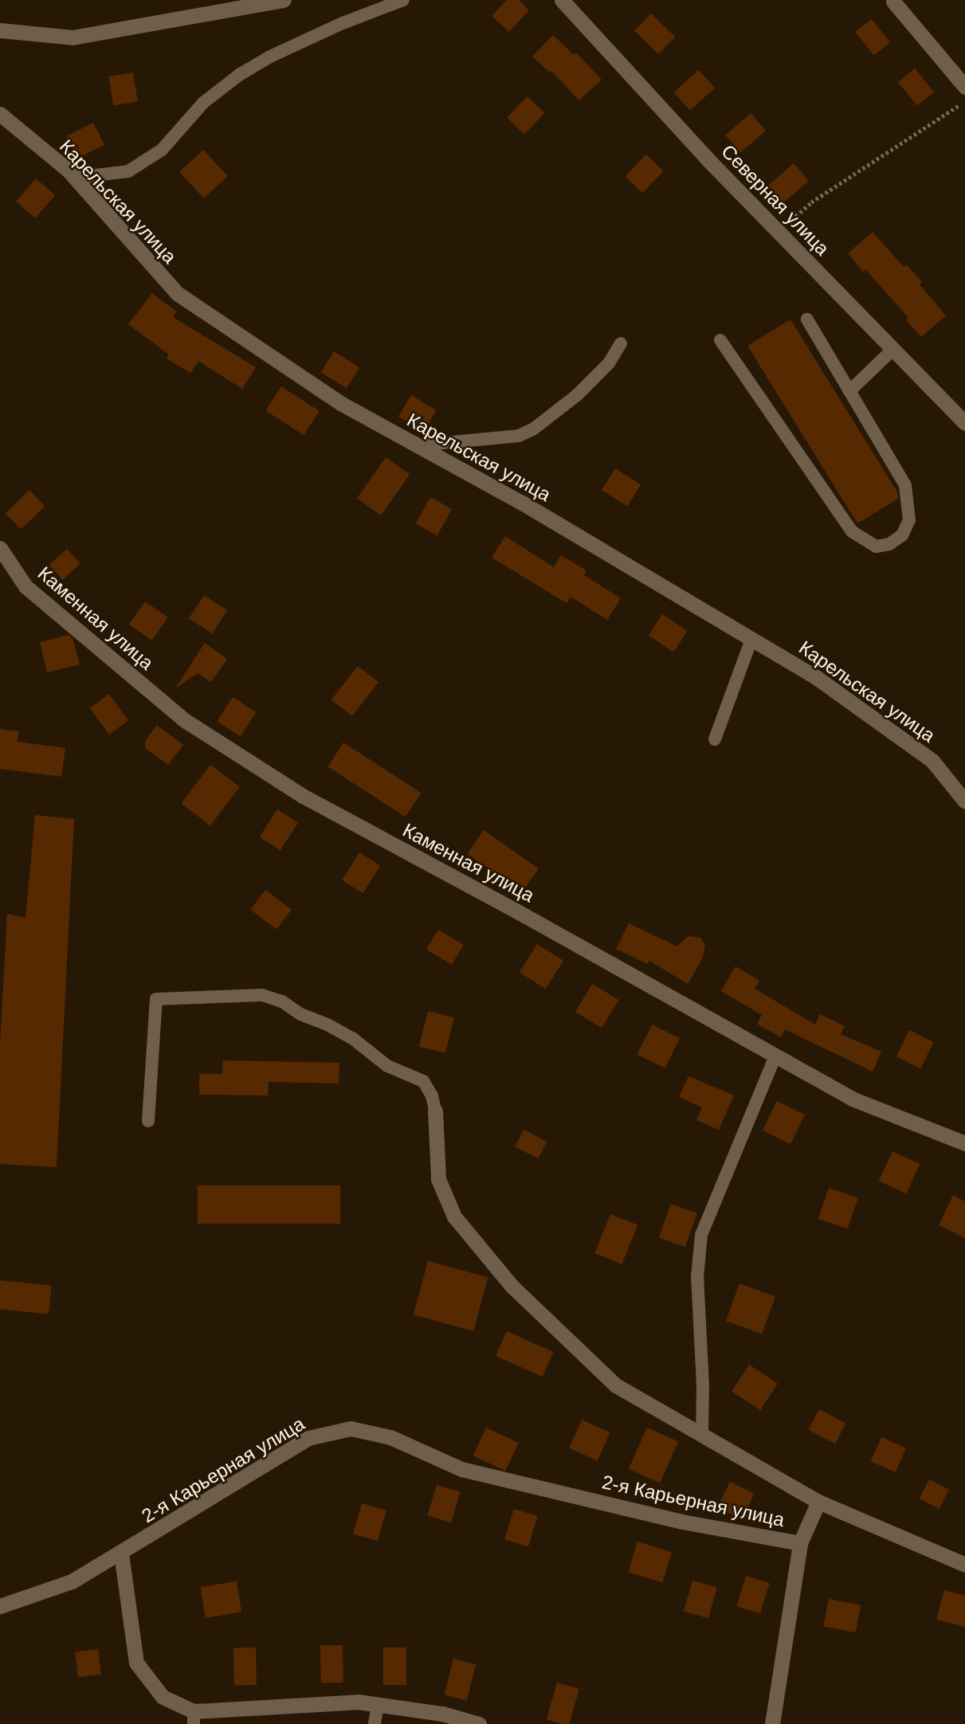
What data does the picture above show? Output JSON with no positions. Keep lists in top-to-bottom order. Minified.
{"streets":{"street":["Северная улица","Карельская улица","Каменная улица","2-я Карьерная улица"]}}
